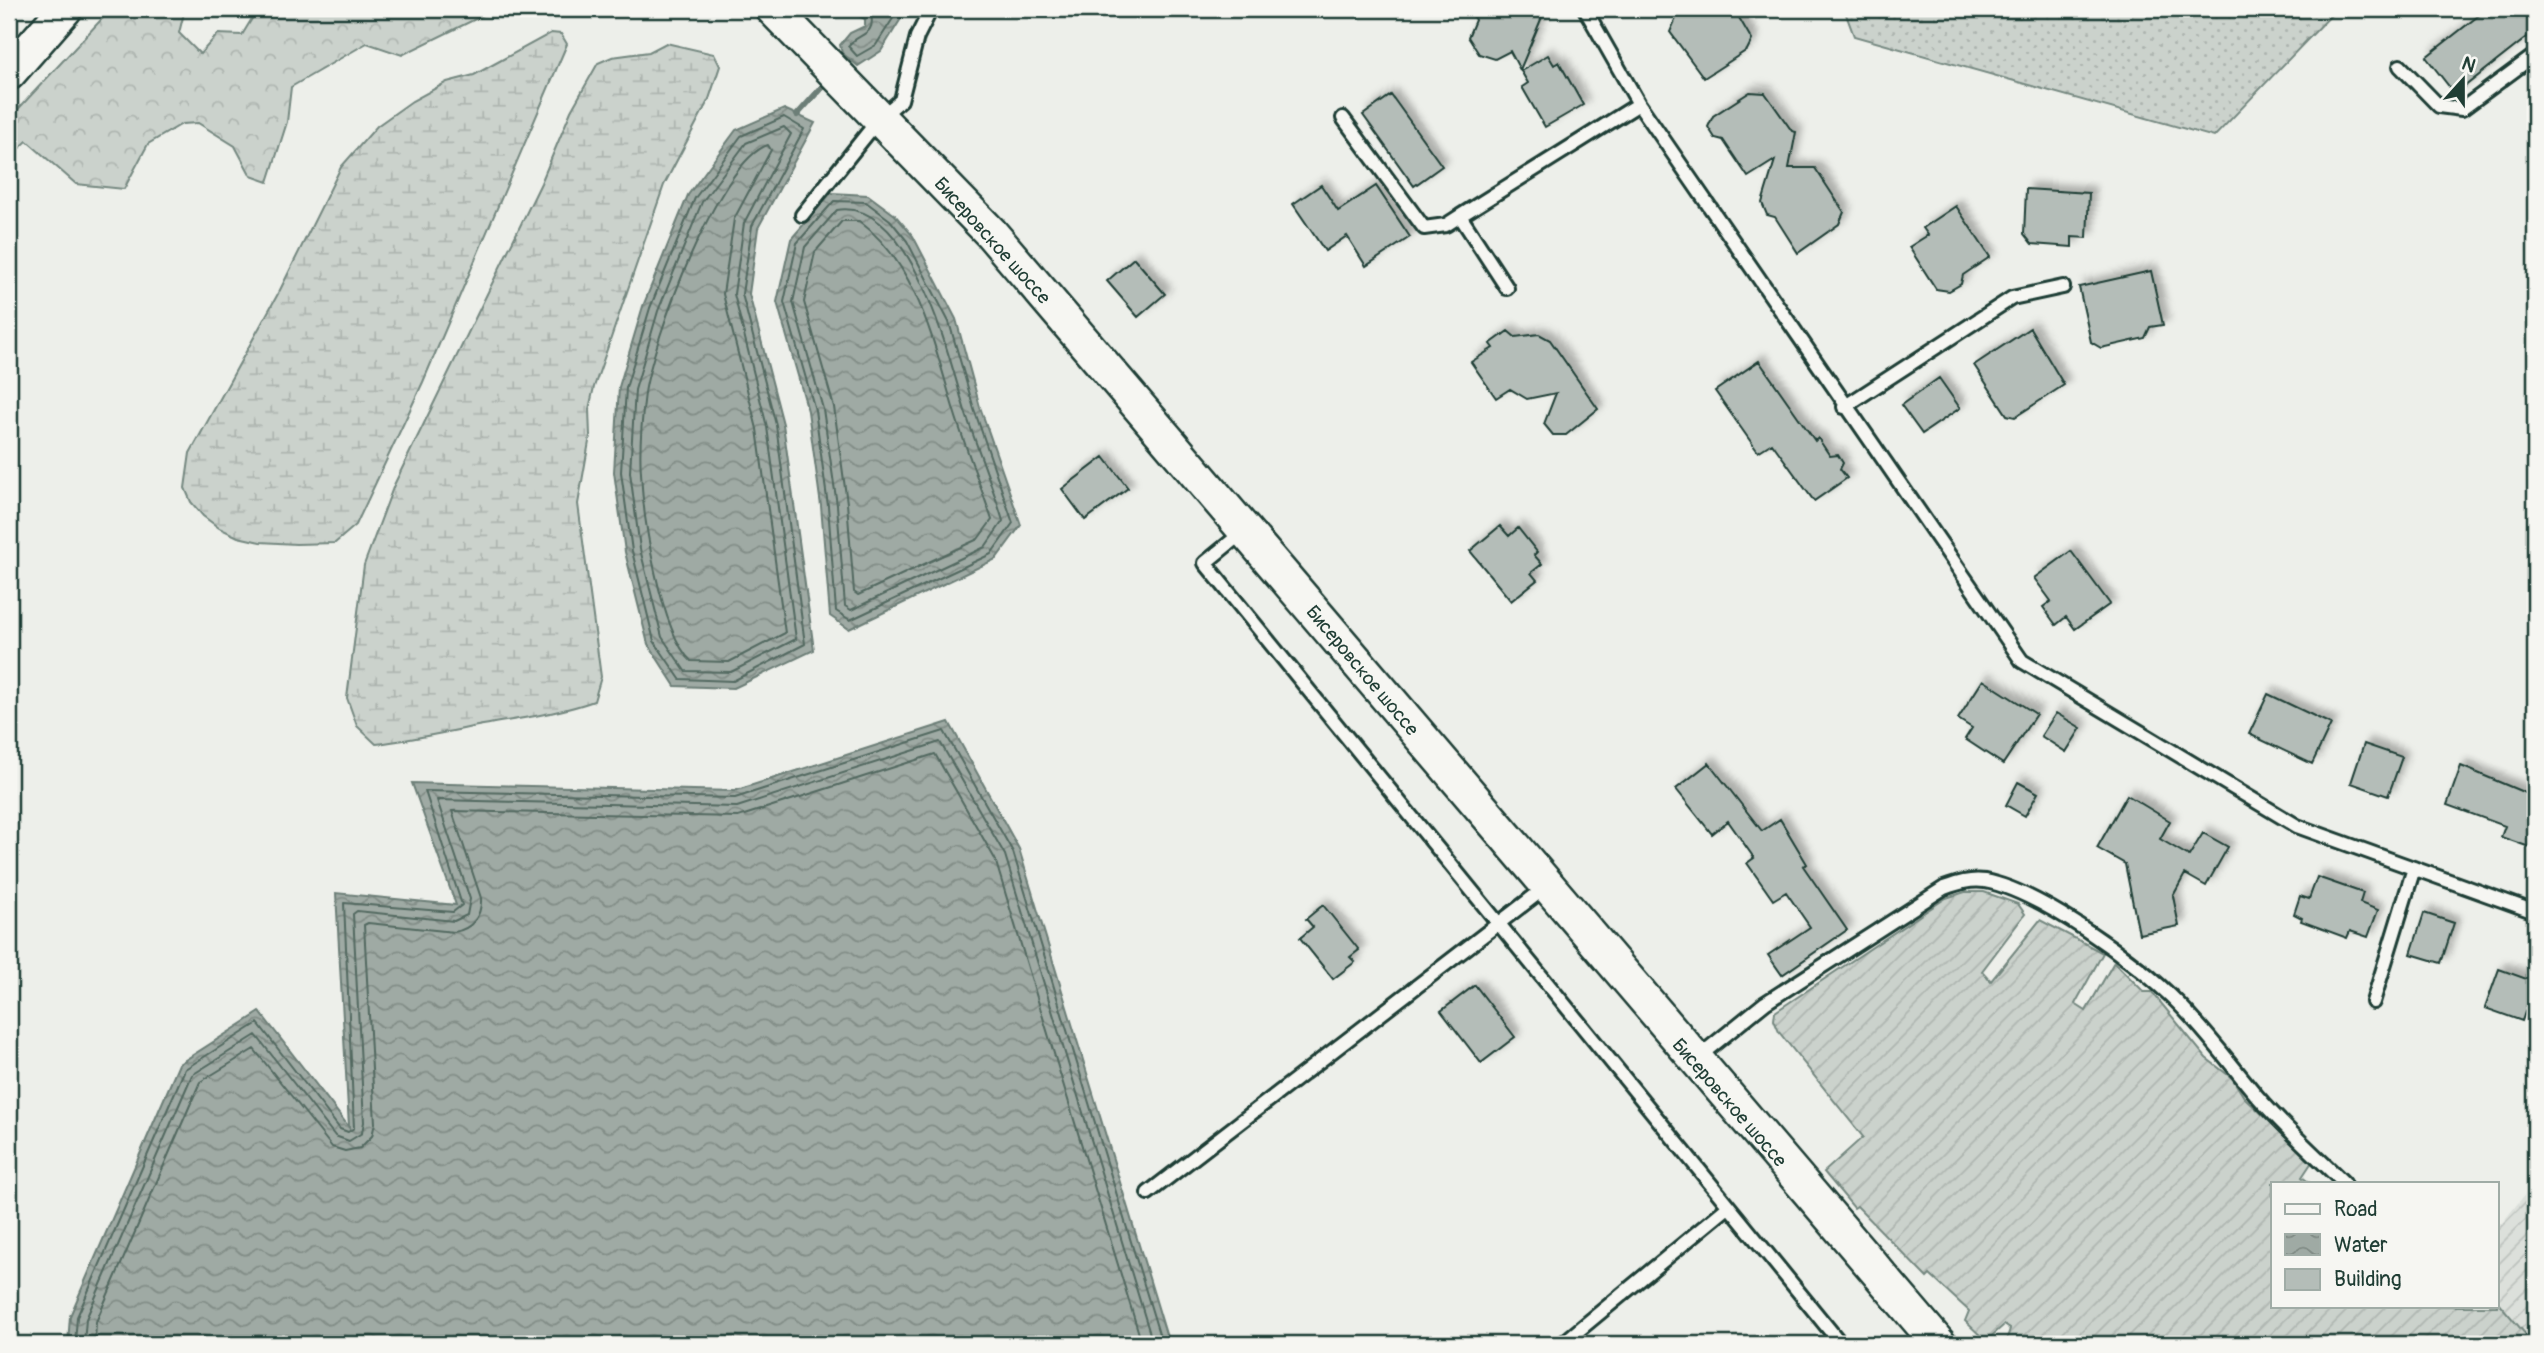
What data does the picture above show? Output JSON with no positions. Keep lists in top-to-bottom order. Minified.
{"streets":{"main road":["Бисеровское шоссе"]},"legend":["Road","Water","Building"],"north":"top"}
